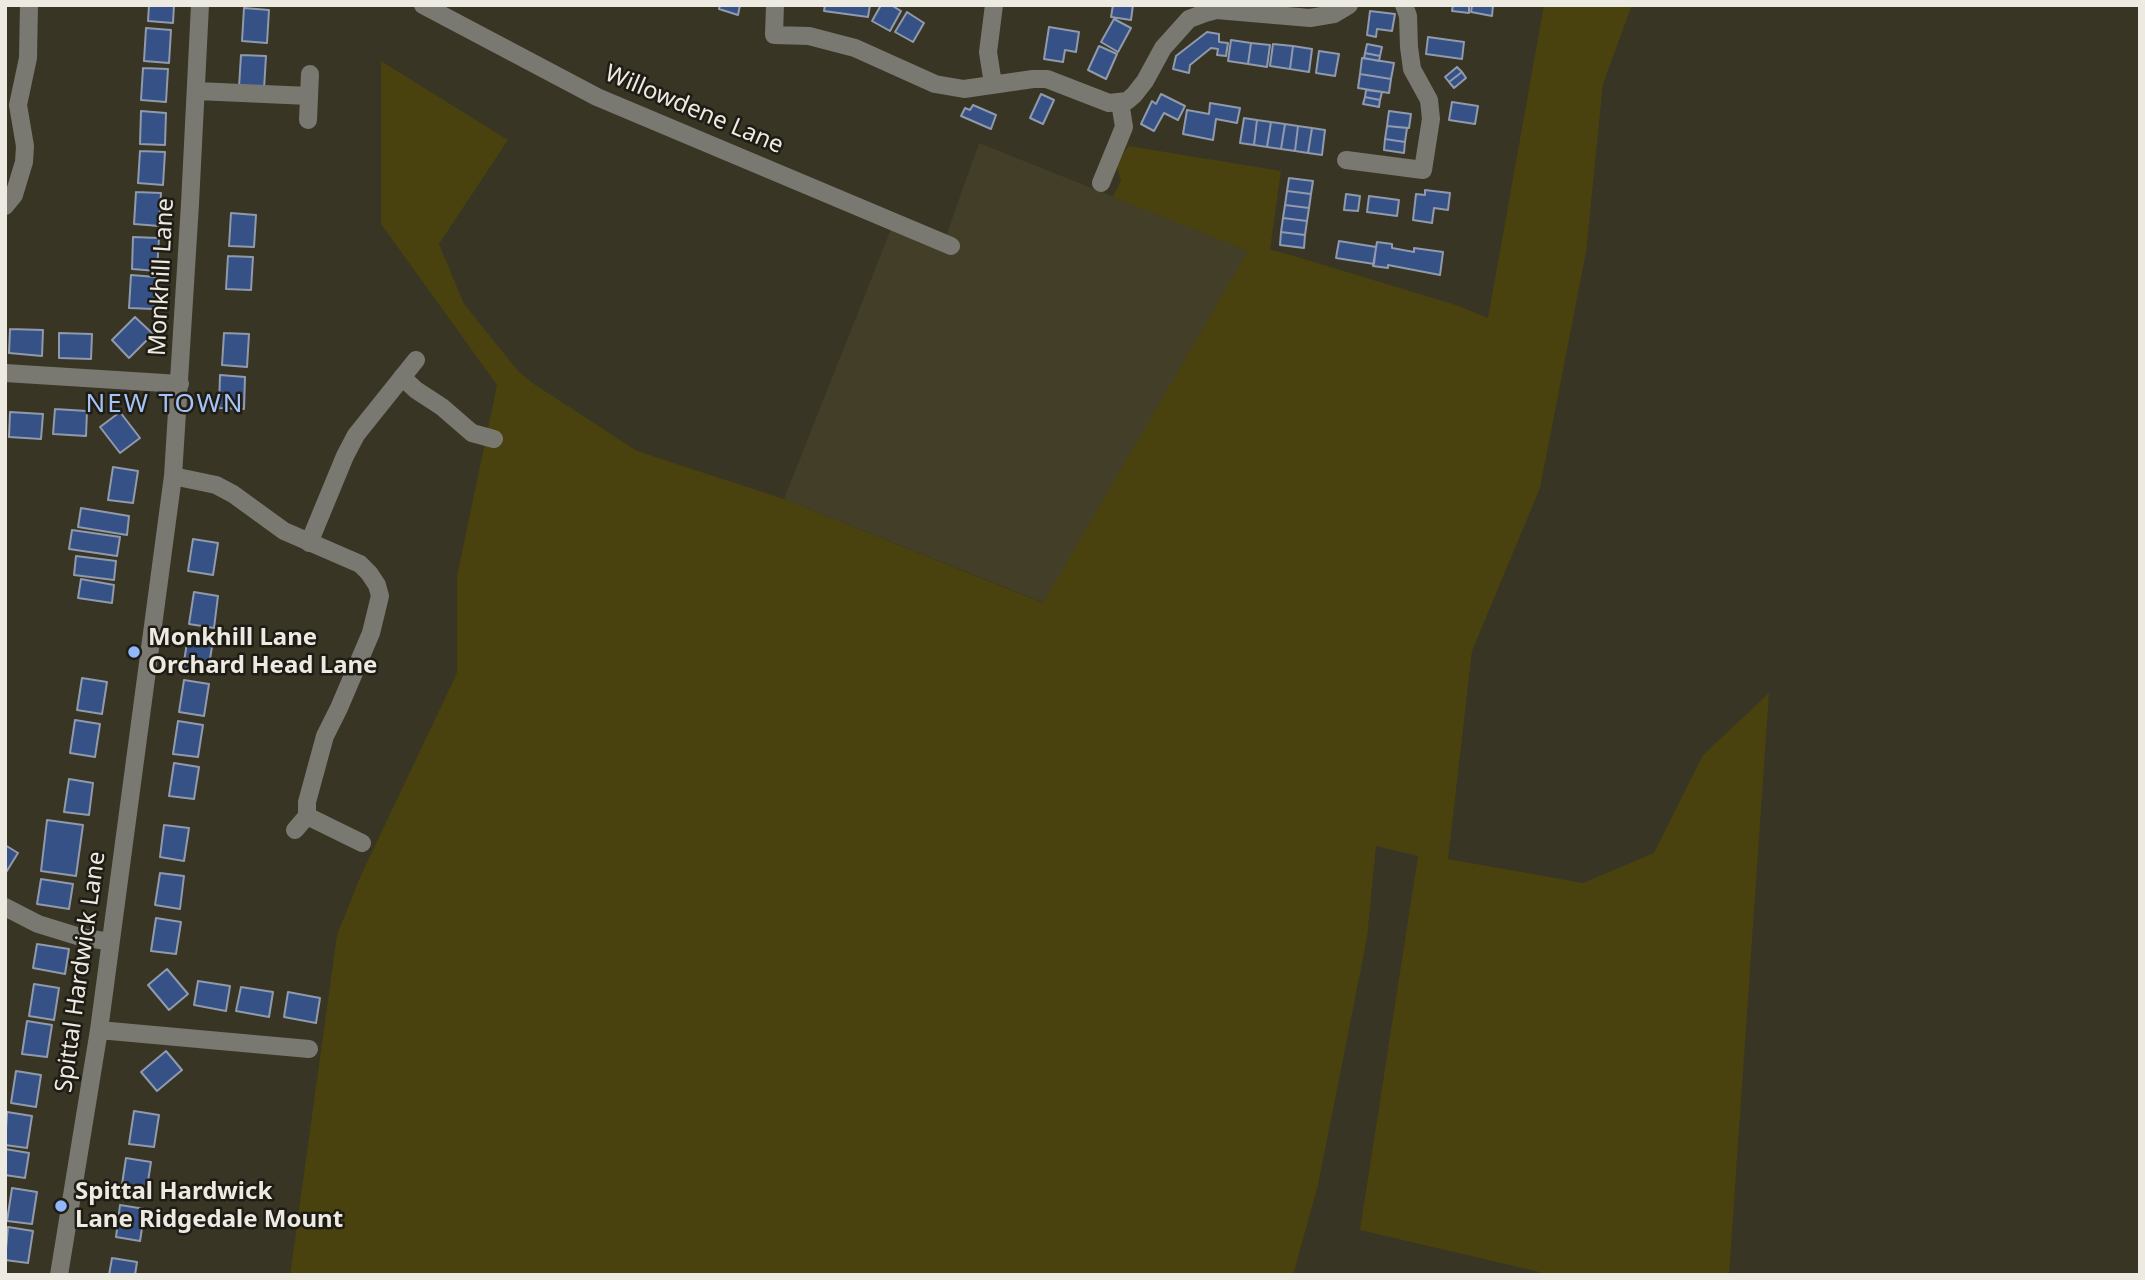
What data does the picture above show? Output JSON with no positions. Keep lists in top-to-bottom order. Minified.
{"streets":{"street":["Willowdene Lane","Monkhill Lane","Spittal Hardwick Lane"]},"crossings":[["Monkhill Lane","Spittal Hardwick Lane"]],"districts":["NEW TOWN"],"places":["Monkhill Lane Orchard Head Lane","Spittal Hardwick Lane Ridgedale Mount"]}
